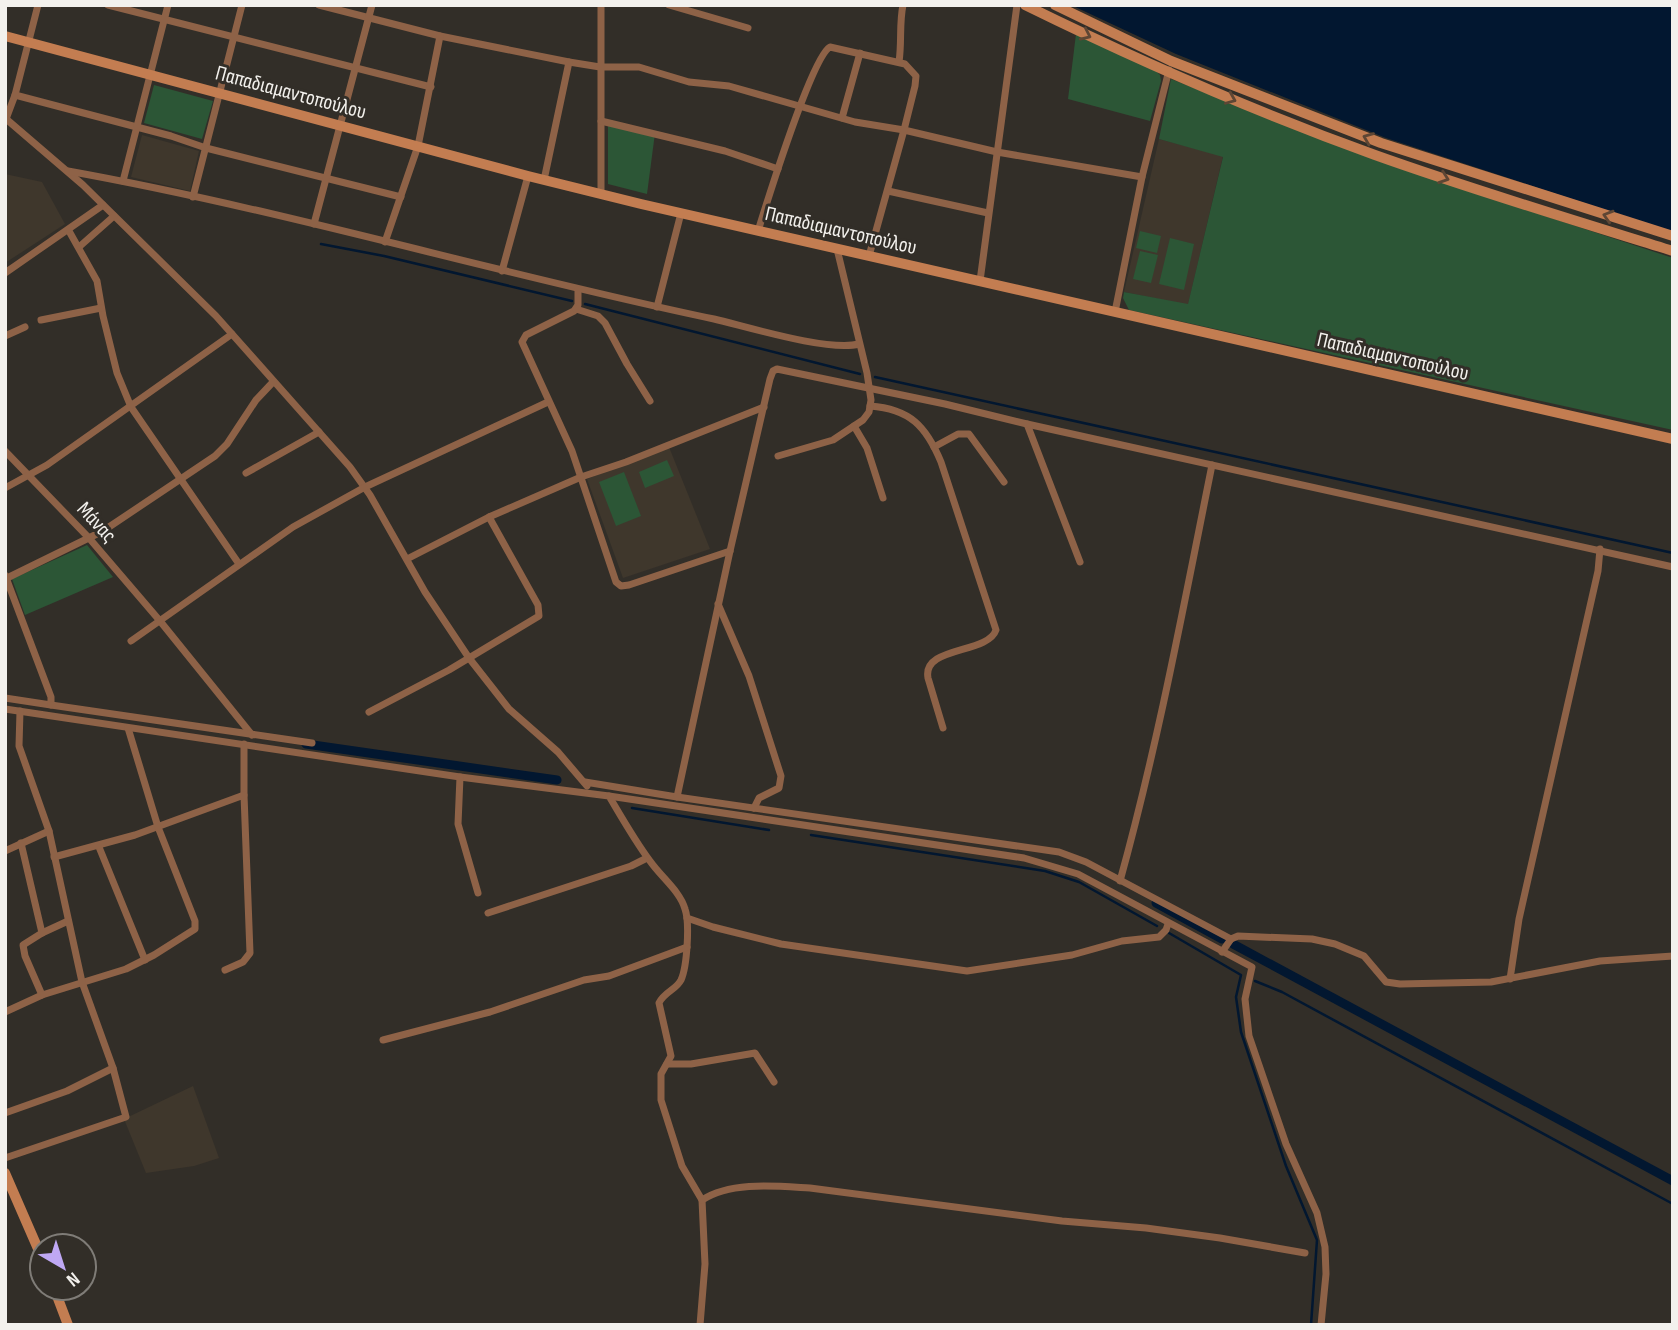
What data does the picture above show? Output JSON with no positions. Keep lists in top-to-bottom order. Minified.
{"streets":{"main road":["Παπαδιαμαντοπούλου"],"street":["Μάνας"]},"north":"bottom right"}
